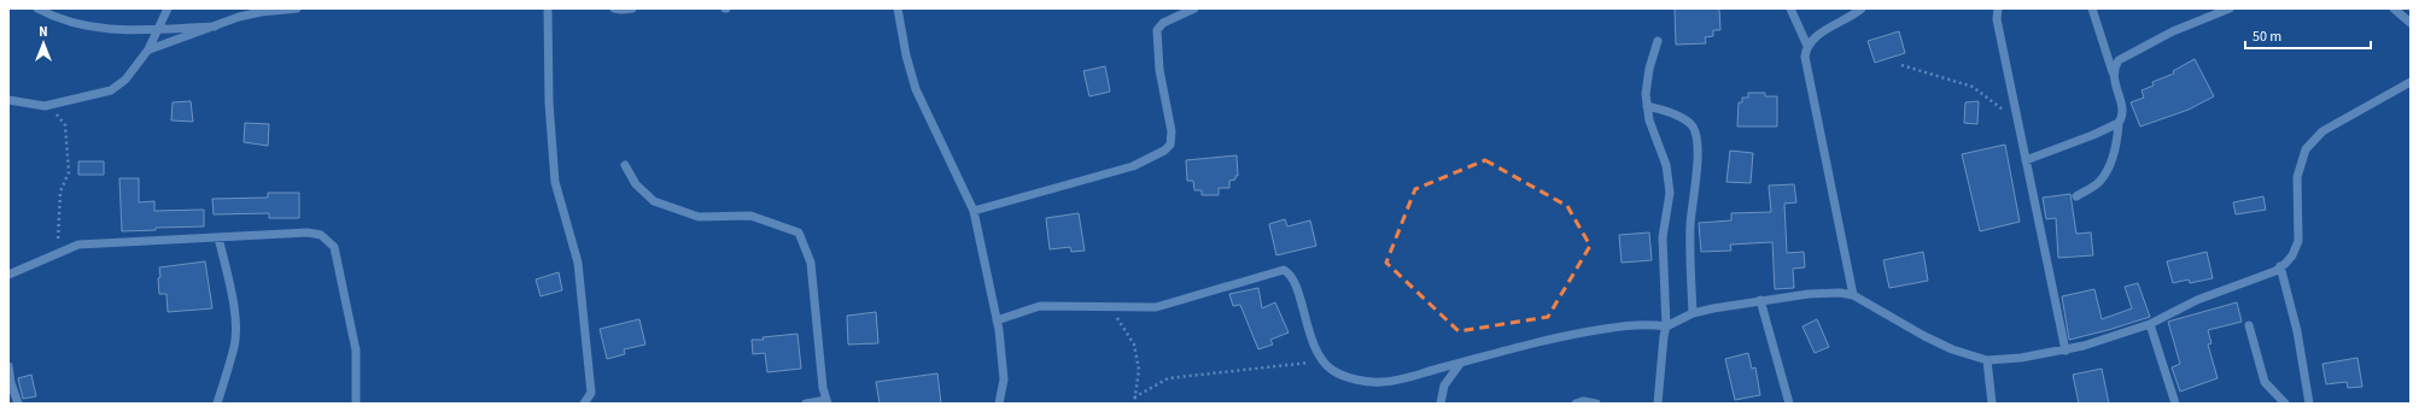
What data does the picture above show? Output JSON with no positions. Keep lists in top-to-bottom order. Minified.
{"scale_bar":"50 m","north":"top"}
